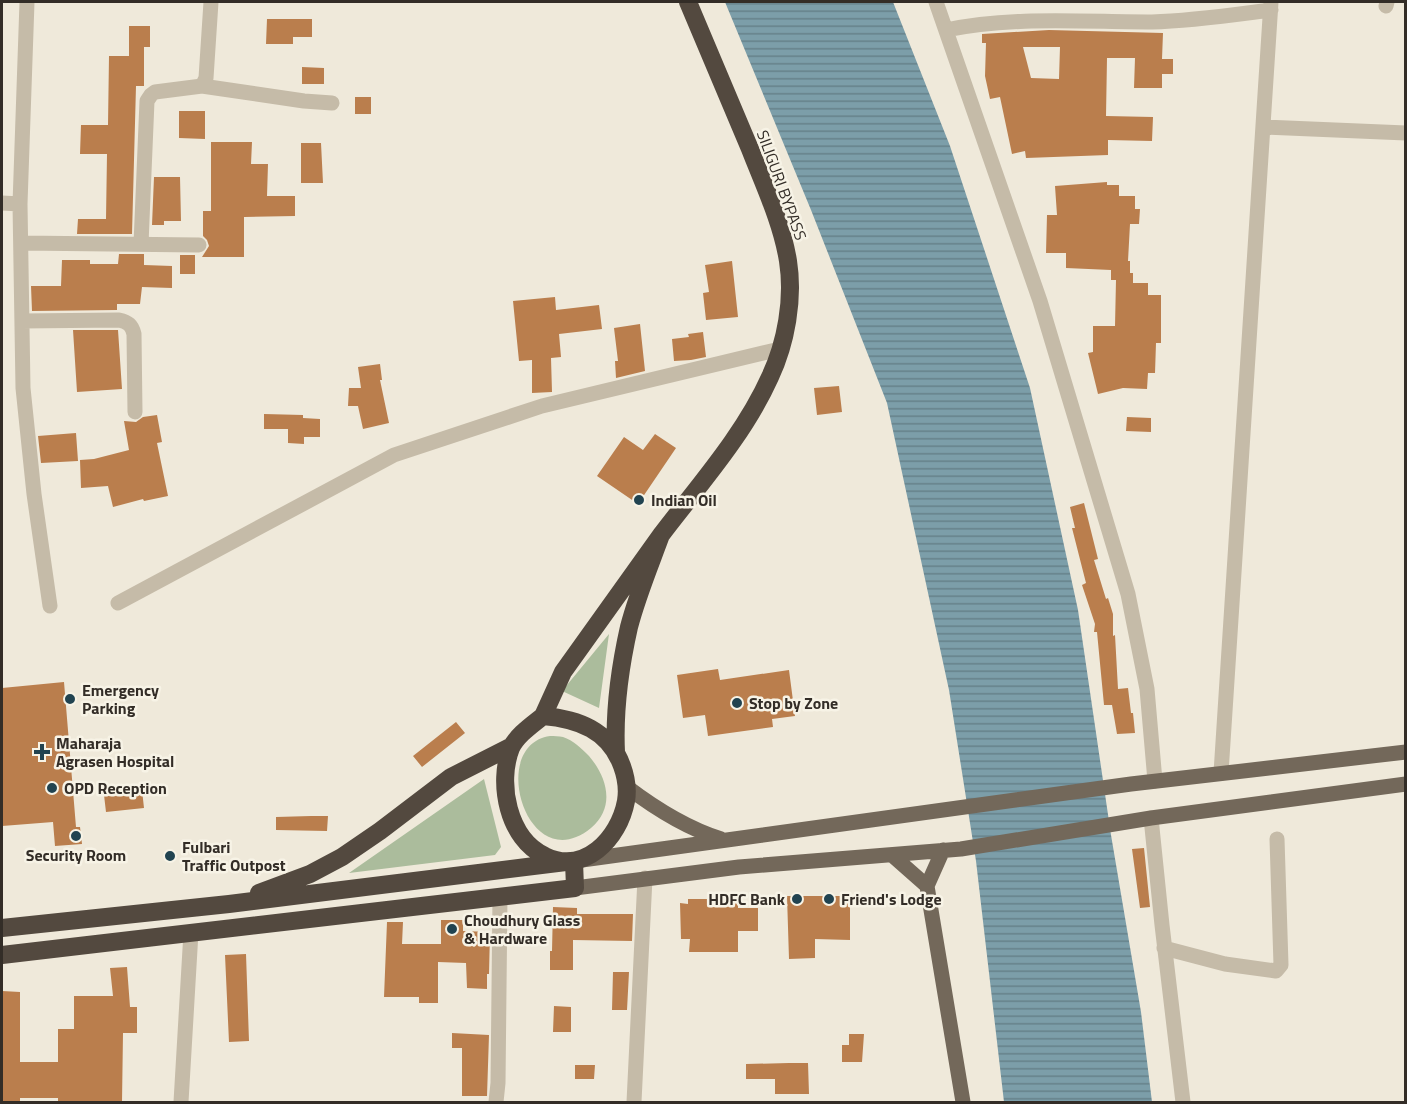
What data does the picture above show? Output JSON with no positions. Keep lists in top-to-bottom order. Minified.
{"streets":{"highway":["SILIGURI BYPASS"]},"places":{"other":["Indian Oil","Emergency Parking","Stop by Zone","OPD Reception","Security Room","Fulbari Traffic Outpost","HDFC Bank","Friend's Lodge","Choudhury Glass & Hardware"],"health":["Maharaja Agrasen Hospital"]}}
